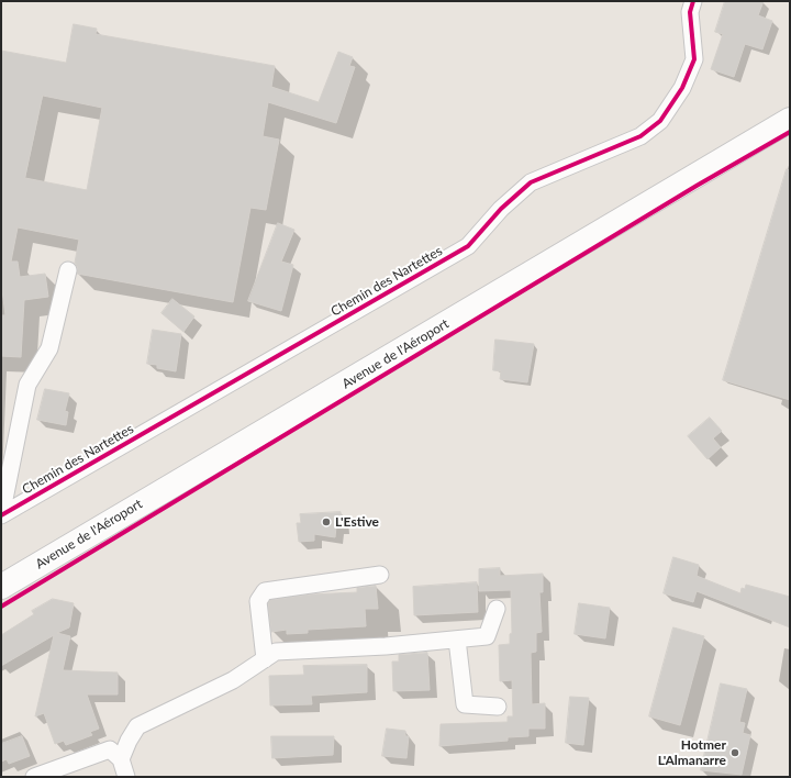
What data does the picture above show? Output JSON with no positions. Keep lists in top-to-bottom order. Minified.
{"streets":{"main road":["Avenue de l'Aéroport"],"street":["Chemin des Nartettes"]},"places":["L'Estive","Hotmer L'Almanarre"]}
